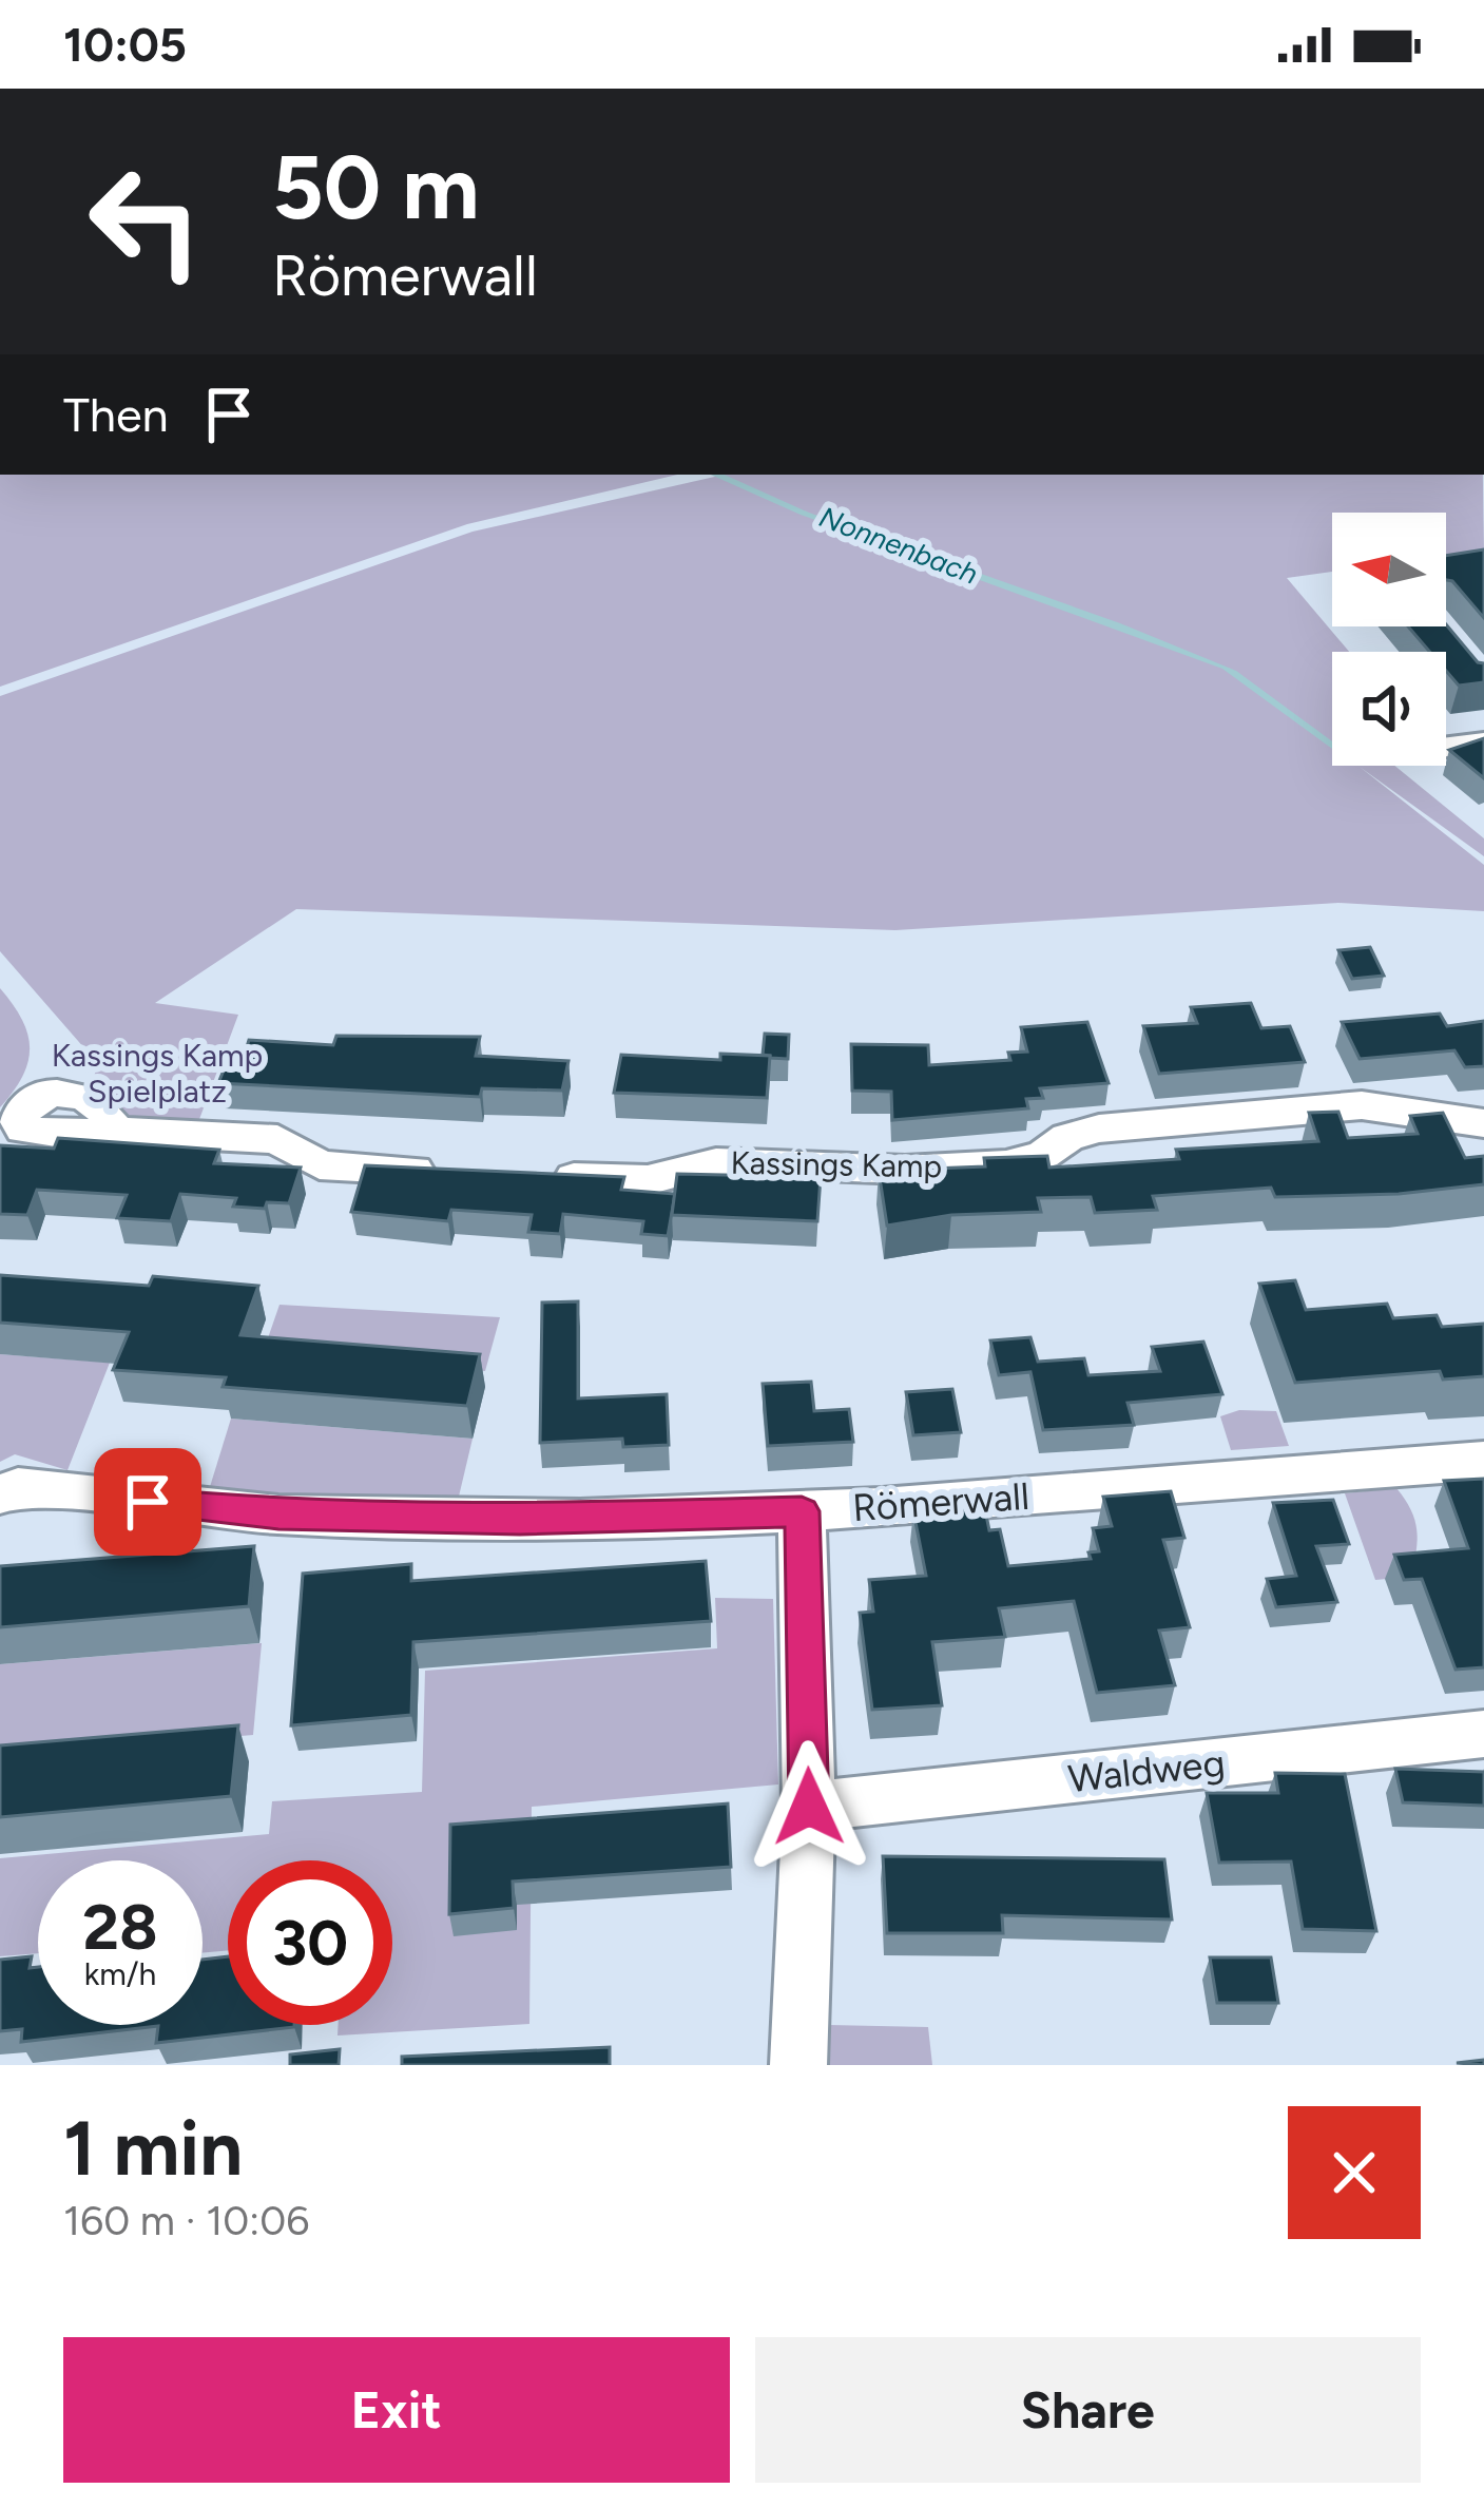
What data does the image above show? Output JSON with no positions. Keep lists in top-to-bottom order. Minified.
{"streets":{"street":["Kassings Kamp","Römerwall","Waldweg"]},"water":["Nonnenbach"],"parks":["Kassings Kamp Spielplatz"],"north":"left","page":{"status":"10:05","turn":["50 m","Römerwall"],"then":"Then","speed":"28 km/h","limit":"30","heading":["1 min","160 m · 10:06"],"buttons":["Exit","Share"]}}
